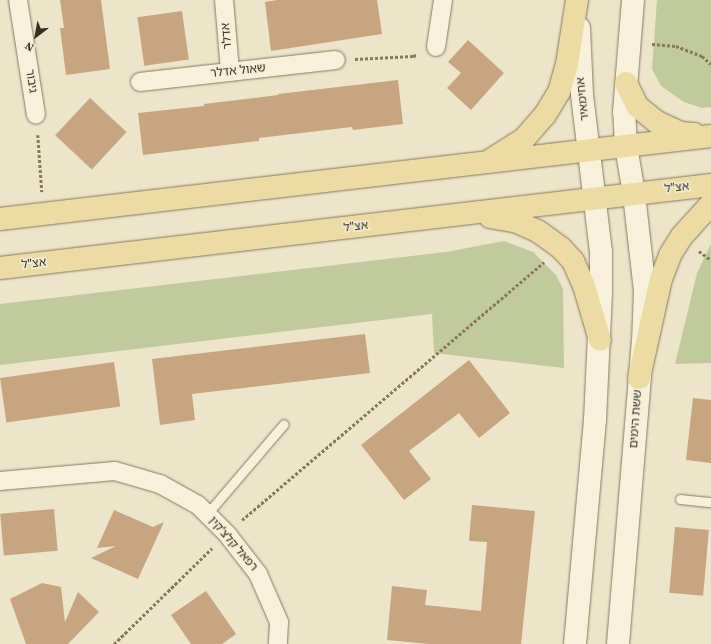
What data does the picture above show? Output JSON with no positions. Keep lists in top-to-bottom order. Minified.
{"streets":{"main road":["אחימאיר","אצ\"ל","ששת הימים"],"street":["אדלר","שאול אדלר","גיבור","רפאל קלצ'קין"]},"crossings":[["אדלר","שאול אדלר"],["אחימאיר","אצ\"ל"],["אצ\"ל","ששת הימים"]],"north":"bottom left"}
